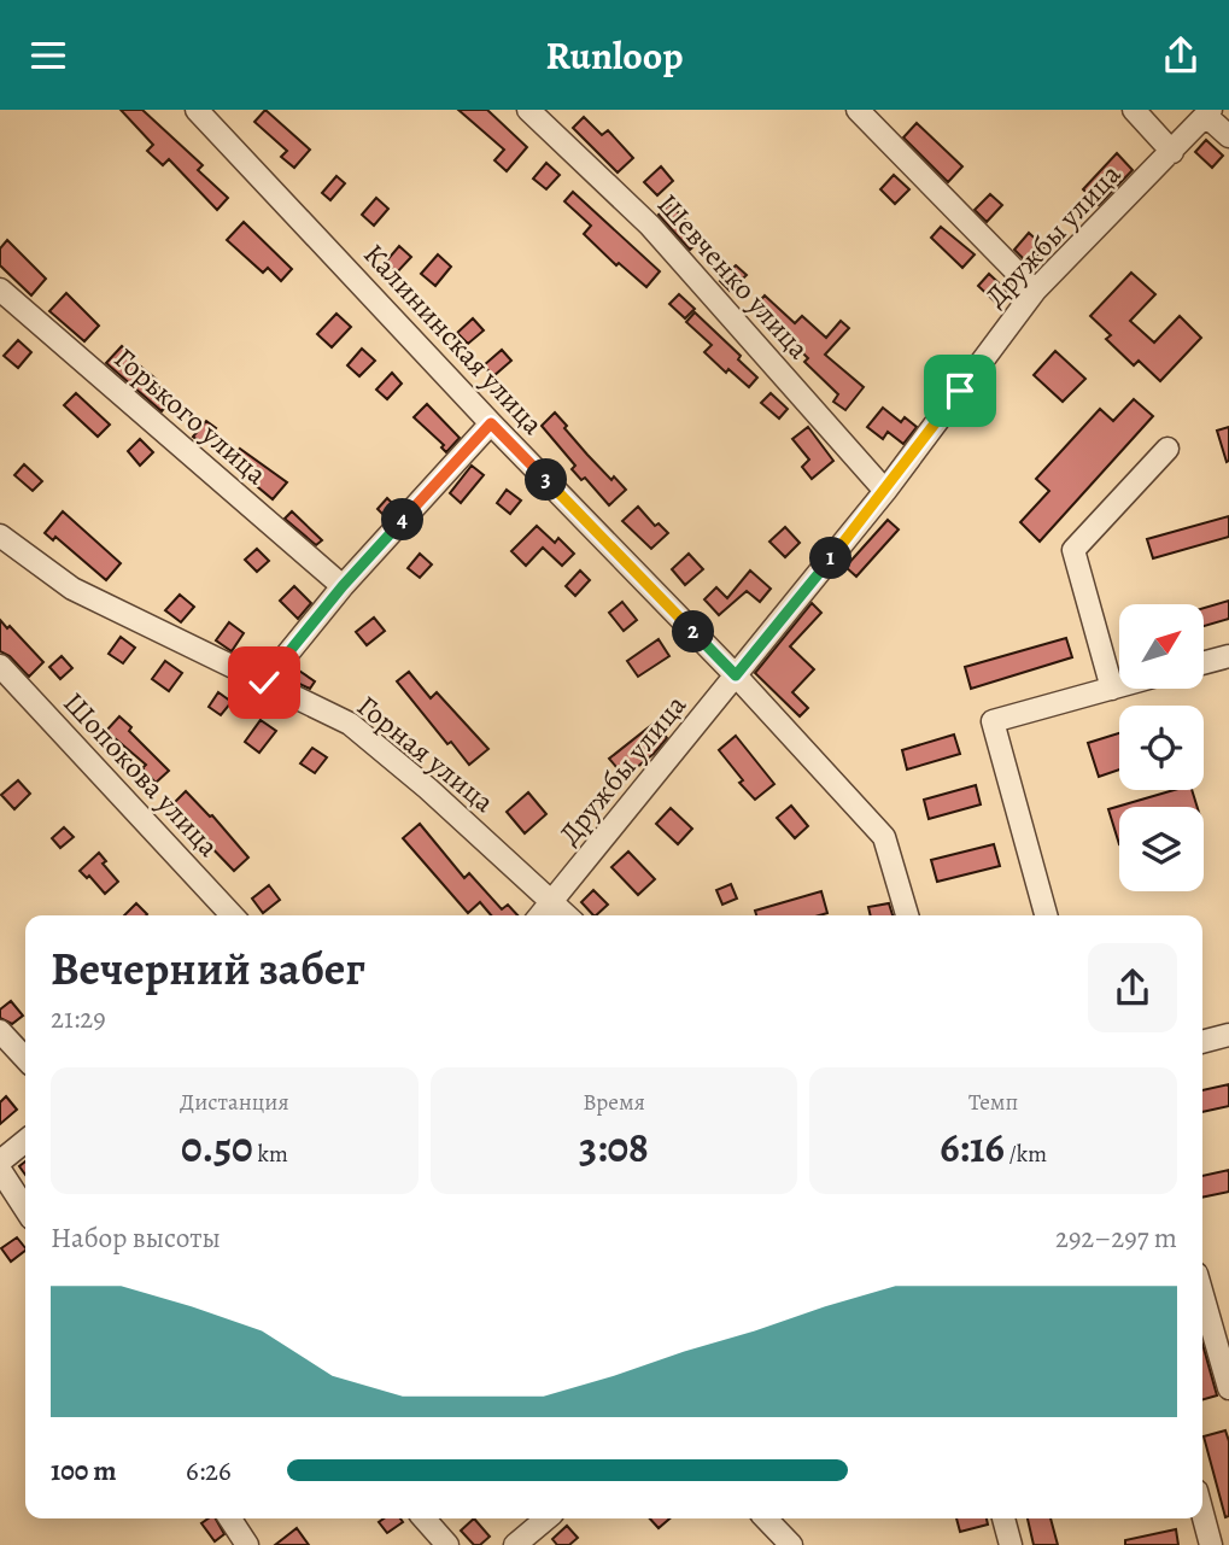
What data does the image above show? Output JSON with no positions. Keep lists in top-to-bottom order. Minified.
{"streets":{"street":["Дружбы улица","Шевченко улица","Калининская улица","Горького улица","Горная улица","Шопокова улица"]},"crossings":[["Дружбы улица","Шевченко улица"],["Дружбы улица","Калининская улица"],["Дружбы улица","Горная улица"]],"north":"top right","page":{"header":"Runloop","pins":["3","4","1","2"],"heading":["Вечерний забег","21:29"],"stats":[["Дистанция","0.50 km"],["Время","3:08"],["Темп","6:16 /km"]],"chart":["Набор высоты","292–297 m"],"list":[{"name":"100 m","note":"6:26"}]}}
